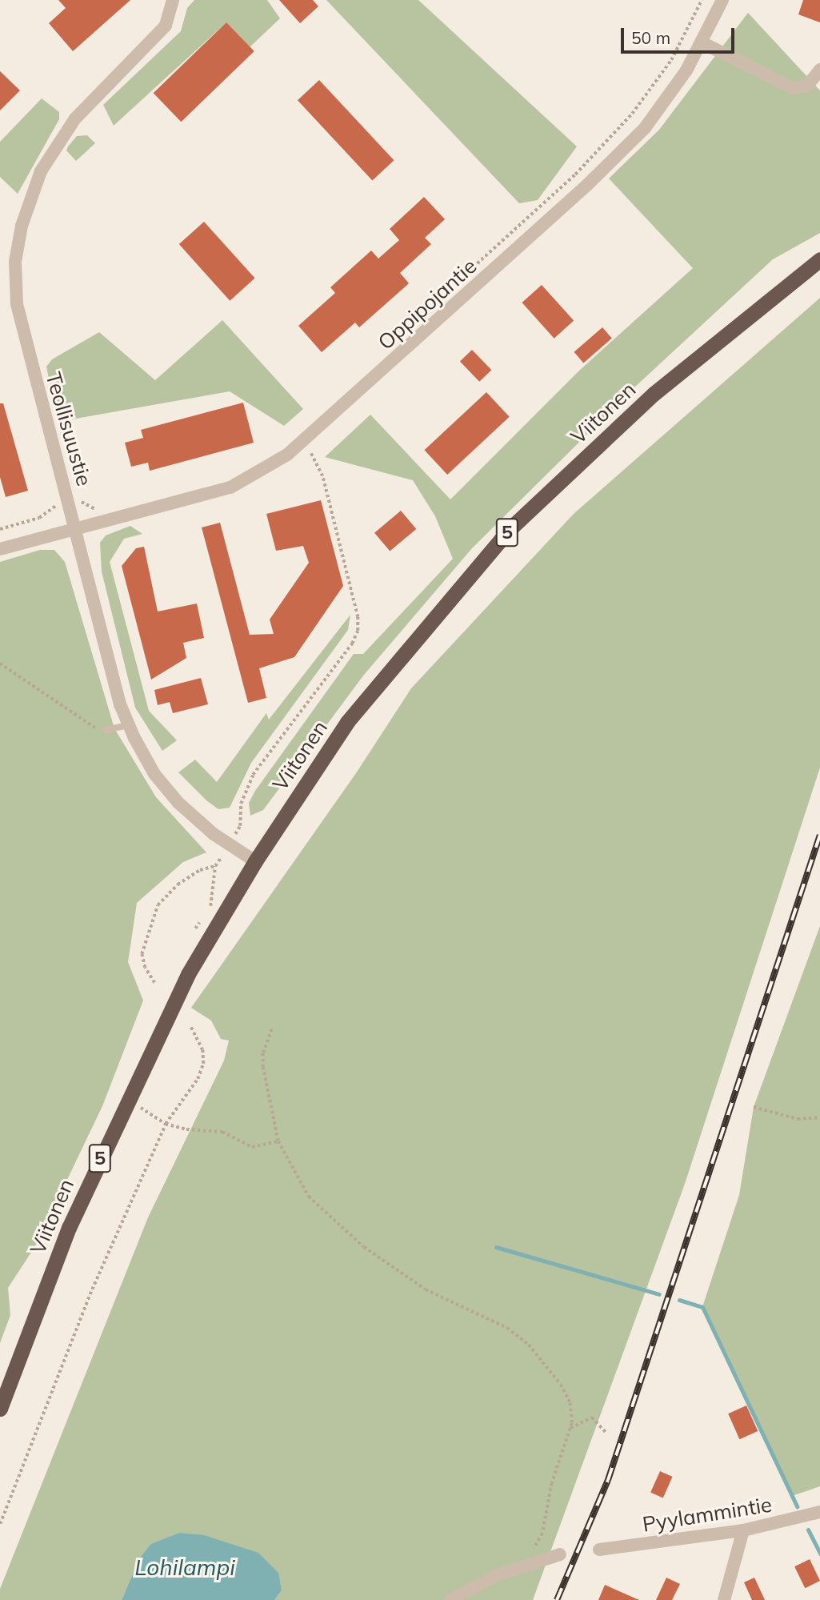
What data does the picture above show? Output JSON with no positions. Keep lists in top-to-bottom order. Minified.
{"streets":{"highway":["Viitonen","5"],"street":["Oppipojantie","Teollisuustie","Pyylammintie"]},"crossings":[["Oppipojantie","Teollisuustie"],["Viitonen","Teollisuustie"]],"water":["Lohilampi"],"scale_bar":"50 m"}
